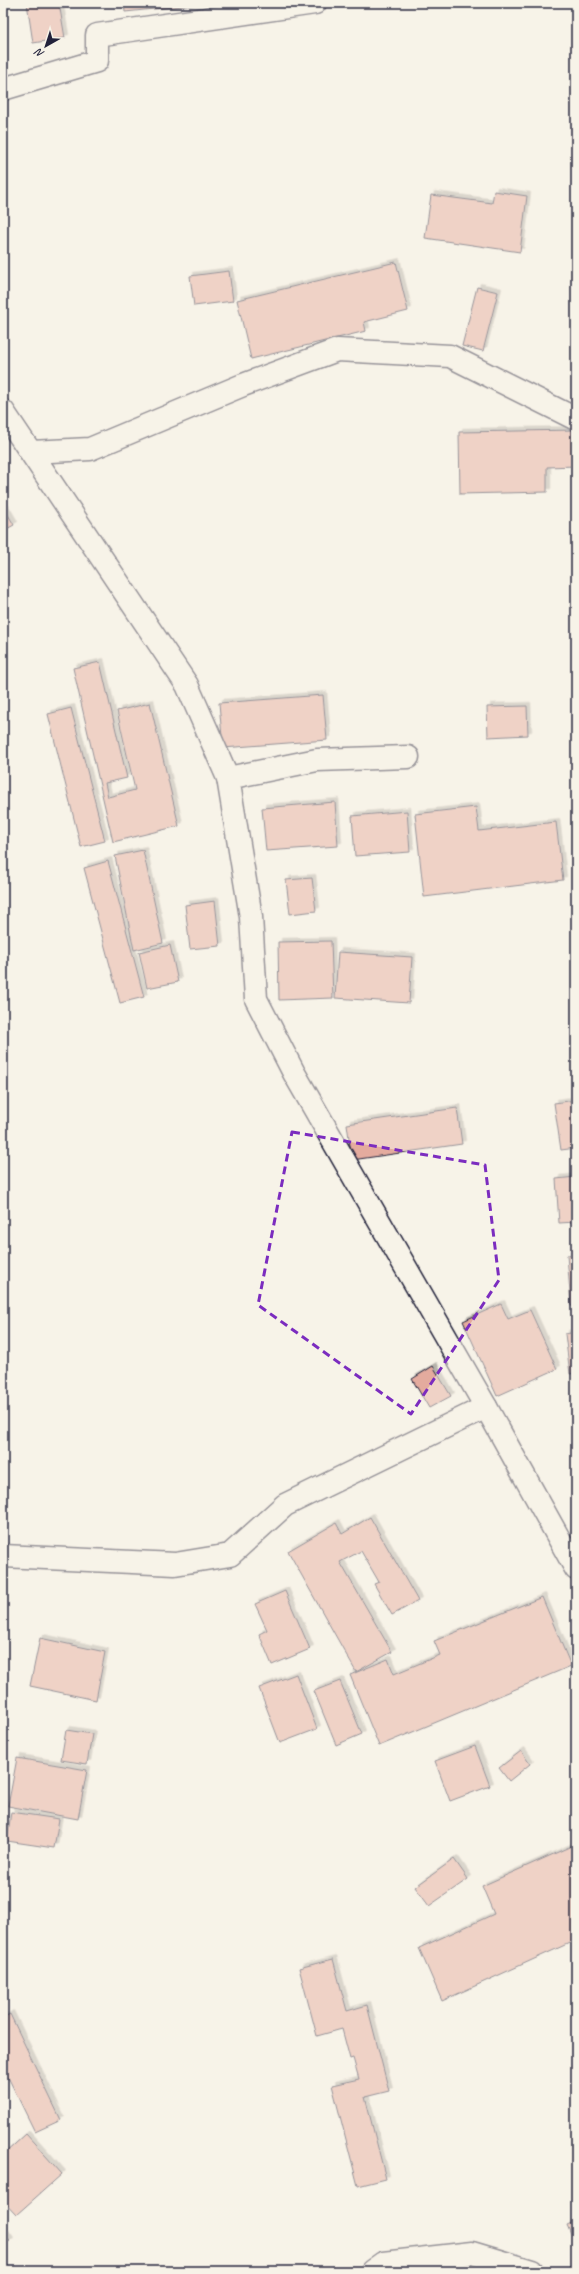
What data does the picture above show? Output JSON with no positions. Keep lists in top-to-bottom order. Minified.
{"north":"bottom left"}
